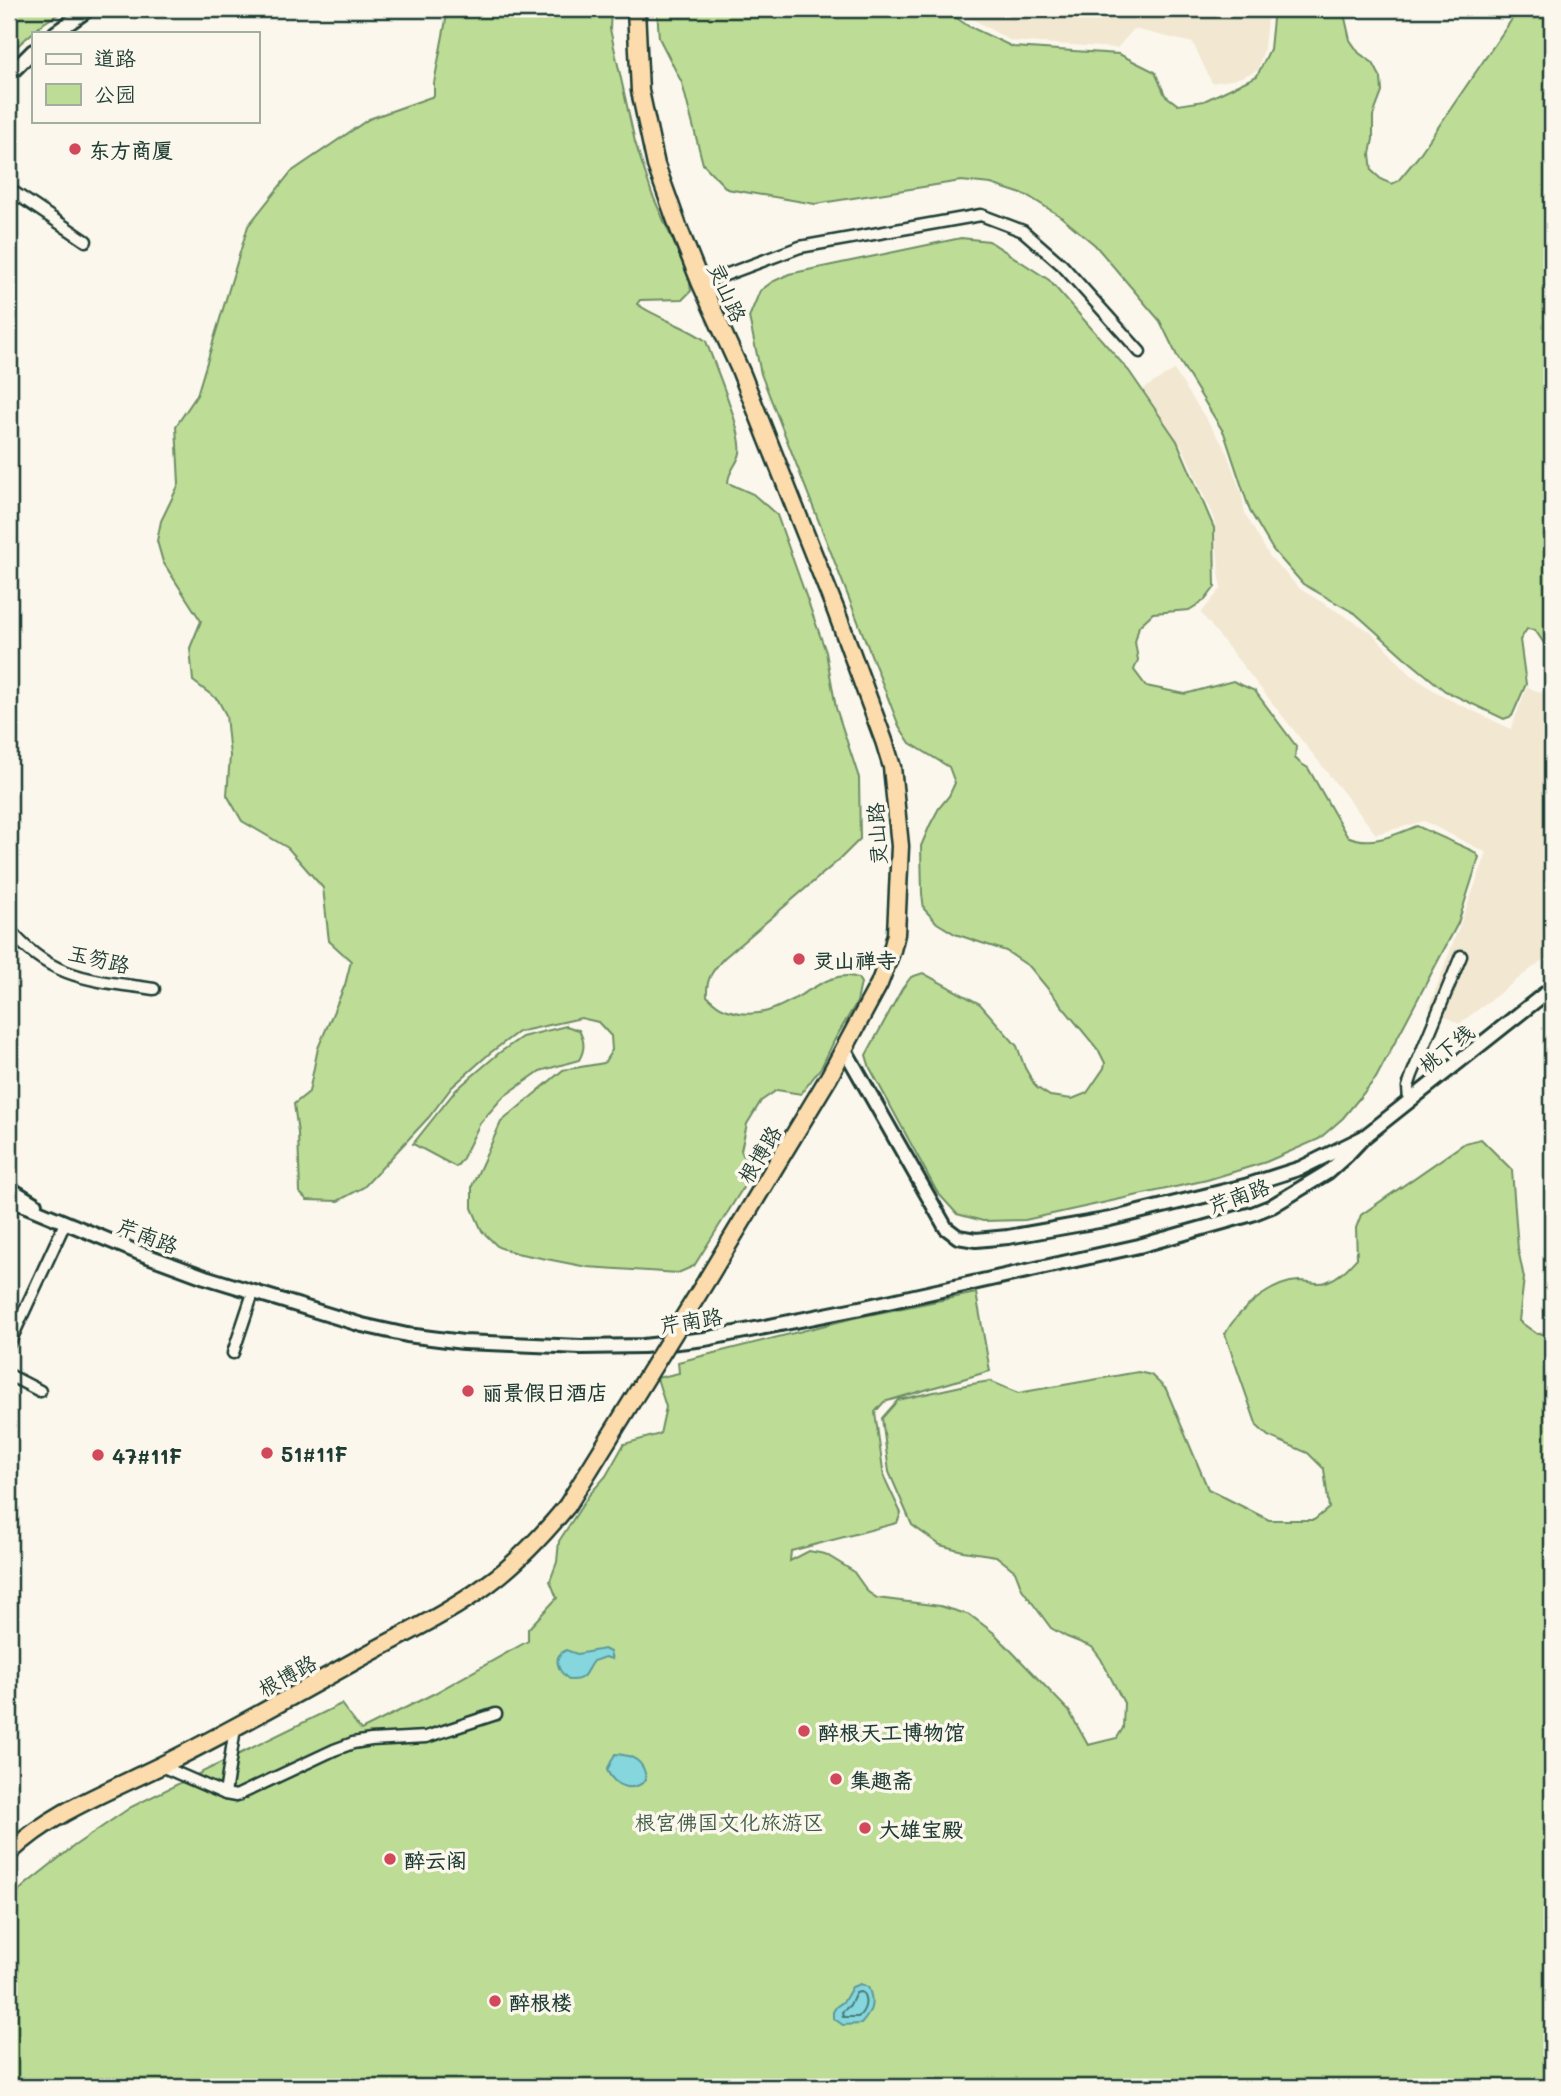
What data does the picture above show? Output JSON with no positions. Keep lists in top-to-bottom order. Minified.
{"streets":{"highway":["灵山路","根博路"],"main road":["桃下线","芹南路"],"street":["玉笏路"]},"crossings":[["灵山路","根博路"],["桃下线","芹南路"]],"parks":["根宫佛国文化旅游区"],"places":["东方商厦","灵山禅寺","丽景假日酒店","51#11F","47#11F","醉根天工博物馆","集趣斋","大雄宝殿","醉云阁","醉根楼"],"legend":["道路","公园"]}
